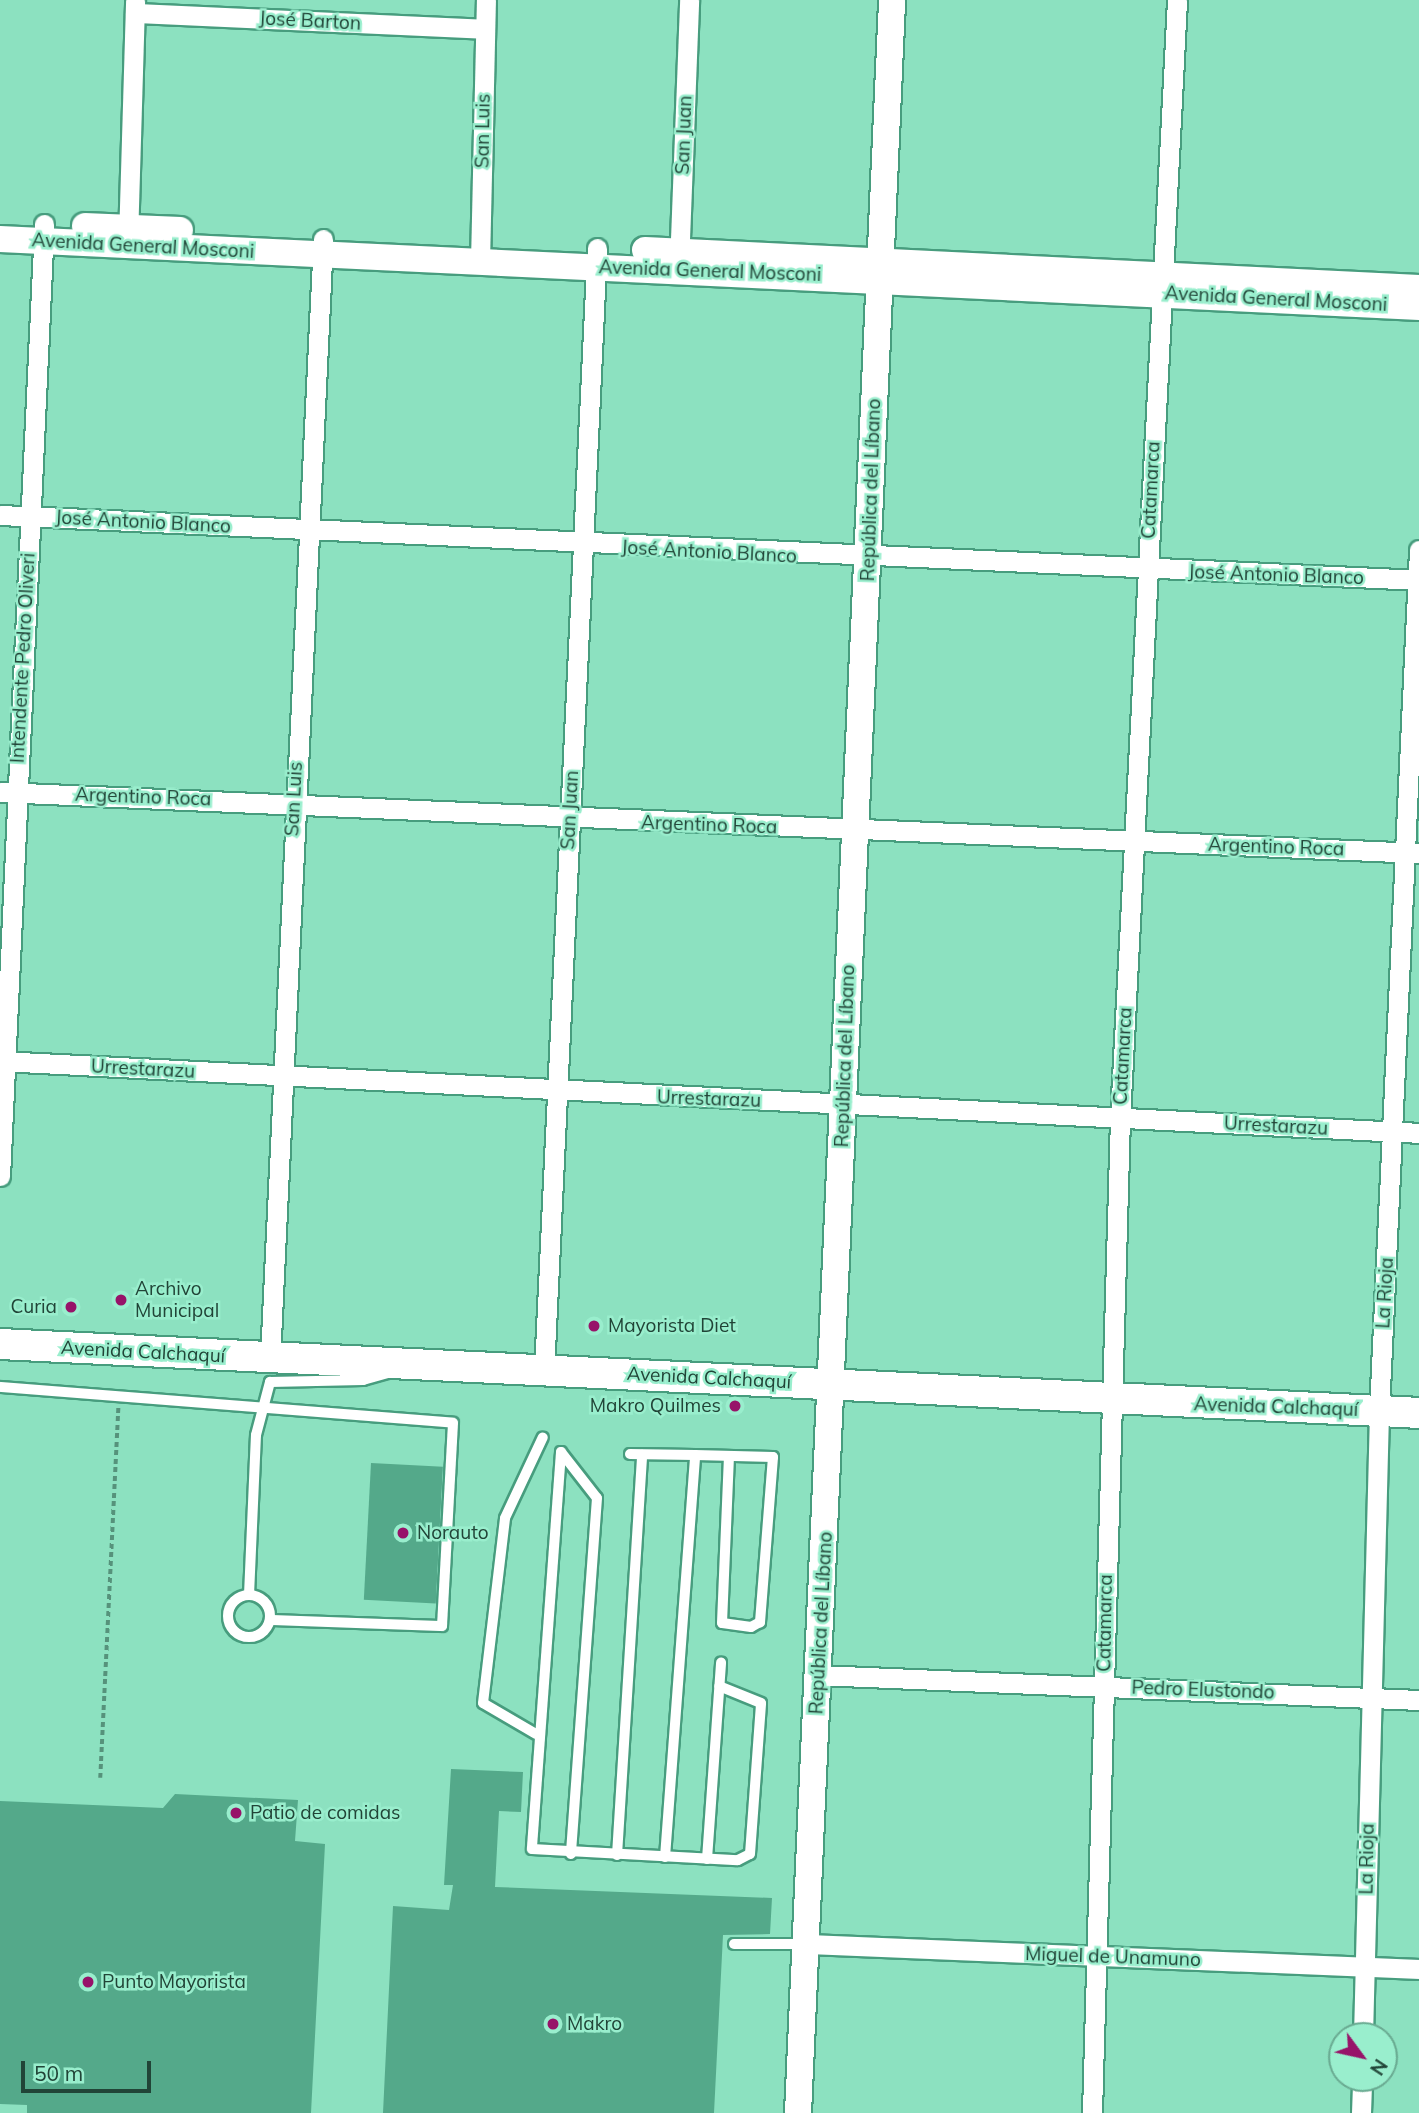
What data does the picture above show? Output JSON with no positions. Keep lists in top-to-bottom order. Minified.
{"streets":{"main road":["Avenida Calchaquí"],"street":["José Barton","San Luis","San Juan","Avenida General Mosconi","República del Líbano","Catamarca","José Antonio Blanco","Intendente Pedro Oliveri","Argentino Roca","Urrestarazu","La Rioja","Pedro Elustondo","Miguel de Unamuno"]},"crossings":[["José Barton","San Luis"],["San Luis","Avenida General Mosconi"],["San Luis","José Antonio Blanco"],["San Luis","Argentino Roca"],["San Luis","Urrestarazu"],["San Luis","Avenida Calchaquí"],["San Juan","Avenida General Mosconi"],["San Juan","José Antonio Blanco"],["San Juan","Argentino Roca"],["San Juan","Urrestarazu"],["San Juan","Avenida Calchaquí"],["Avenida General Mosconi","República del Líbano"],["Avenida General Mosconi","Catamarca"],["Avenida General Mosconi","Intendente Pedro Oliveri"],["República del Líbano","José Antonio Blanco"],["República del Líbano","Argentino Roca"],["República del Líbano","Urrestarazu"],["República del Líbano","Avenida Calchaquí"],["República del Líbano","Pedro Elustondo"],["República del Líbano","Miguel de Unamuno"],["Catamarca","José Antonio Blanco"],["Catamarca","Argentino Roca"],["Catamarca","Urrestarazu"],["Catamarca","Avenida Calchaquí"],["Catamarca","Pedro Elustondo"],["Catamarca","Miguel de Unamuno"],["José Antonio Blanco","Intendente Pedro Oliveri"],["José Antonio Blanco","La Rioja"],["Intendente Pedro Oliveri","Argentino Roca"],["Intendente Pedro Oliveri","Urrestarazu"],["Argentino Roca","La Rioja"],["Urrestarazu","La Rioja"],["La Rioja","Avenida Calchaquí"],["La Rioja","Pedro Elustondo"],["La Rioja","Miguel de Unamuno"]],"places":["Archivo Municipal","Curia","Mayorista Diet","Makro Quilmes","Norauto","Patio de comidas","Punto Mayorista","Makro"],"scale_bar":"50 m","north":"bottom right"}
